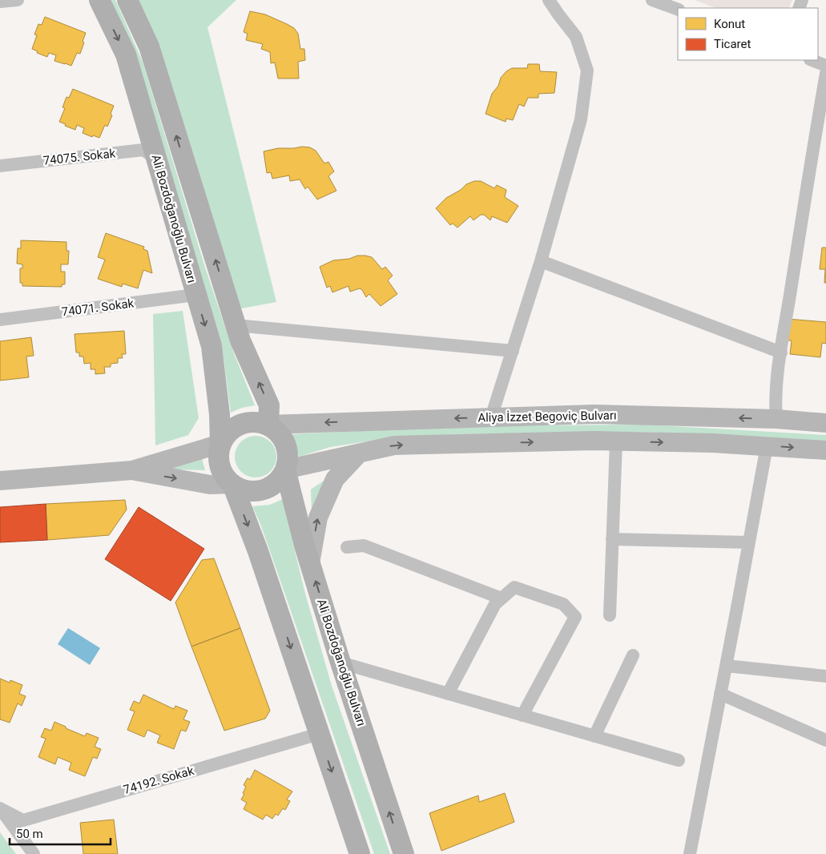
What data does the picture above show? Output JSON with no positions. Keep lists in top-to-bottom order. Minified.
{"streets":{"main road":["Ali Bozdoğanoğlu Bulvarı","Aliya İzzet Begoviç Bulvarı"],"street":["74075. Sokak","74071. Sokak","74192. Sokak"]},"crossings":[["74075. Sokak","Ali Bozdoğanoğlu Bulvarı"],["Ali Bozdoğanoğlu Bulvarı","74071. Sokak"],["Ali Bozdoğanoğlu Bulvarı","Aliya İzzet Begoviç Bulvarı"]],"legend":["Konut","Ticaret"],"scale_bar":"50 m"}
